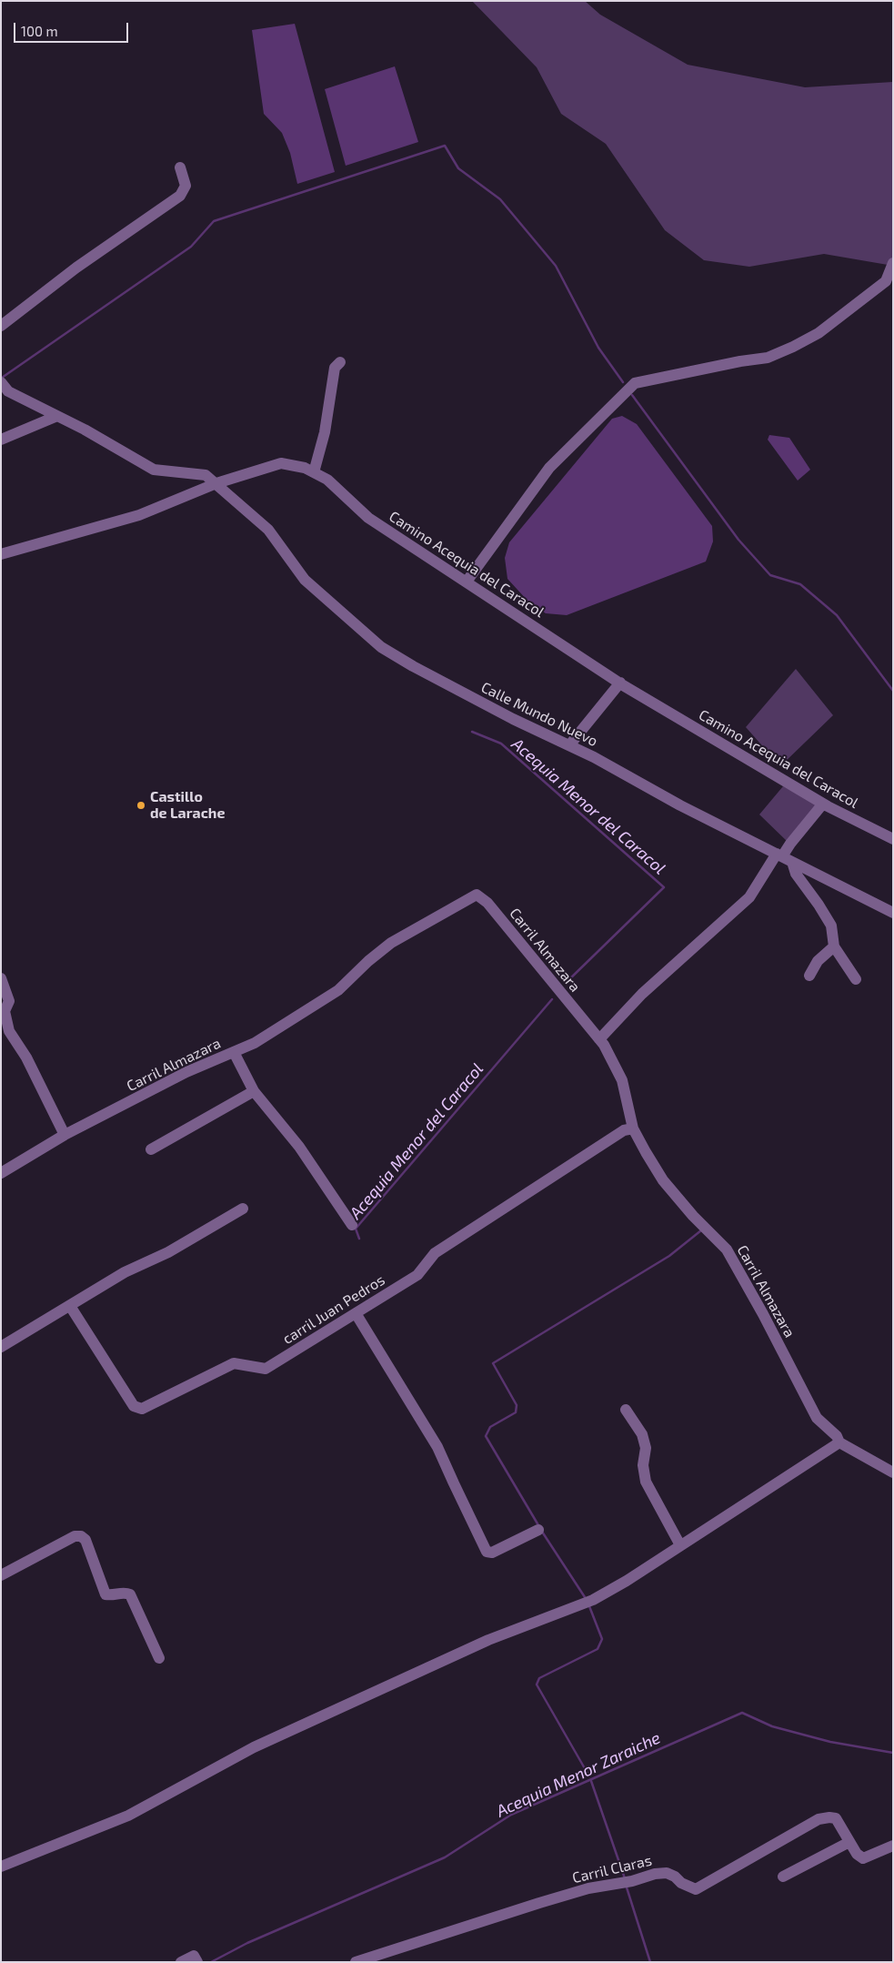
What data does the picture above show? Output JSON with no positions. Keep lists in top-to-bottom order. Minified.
{"streets":{"street":["Camino Acequia del Caracol","Calle Mundo Nuevo","Carril Almazara","carril Juan Pedros","Carril Claras"]},"crossings":[["Camino Acequia del Caracol","Calle Mundo Nuevo"],["Carril Almazara","carril Juan Pedros"]],"water":["Acequia Menor del Caracol","Acequia Menor Zaraiche"],"places":["Castillo de Larache"],"scale_bar":"100 m"}
